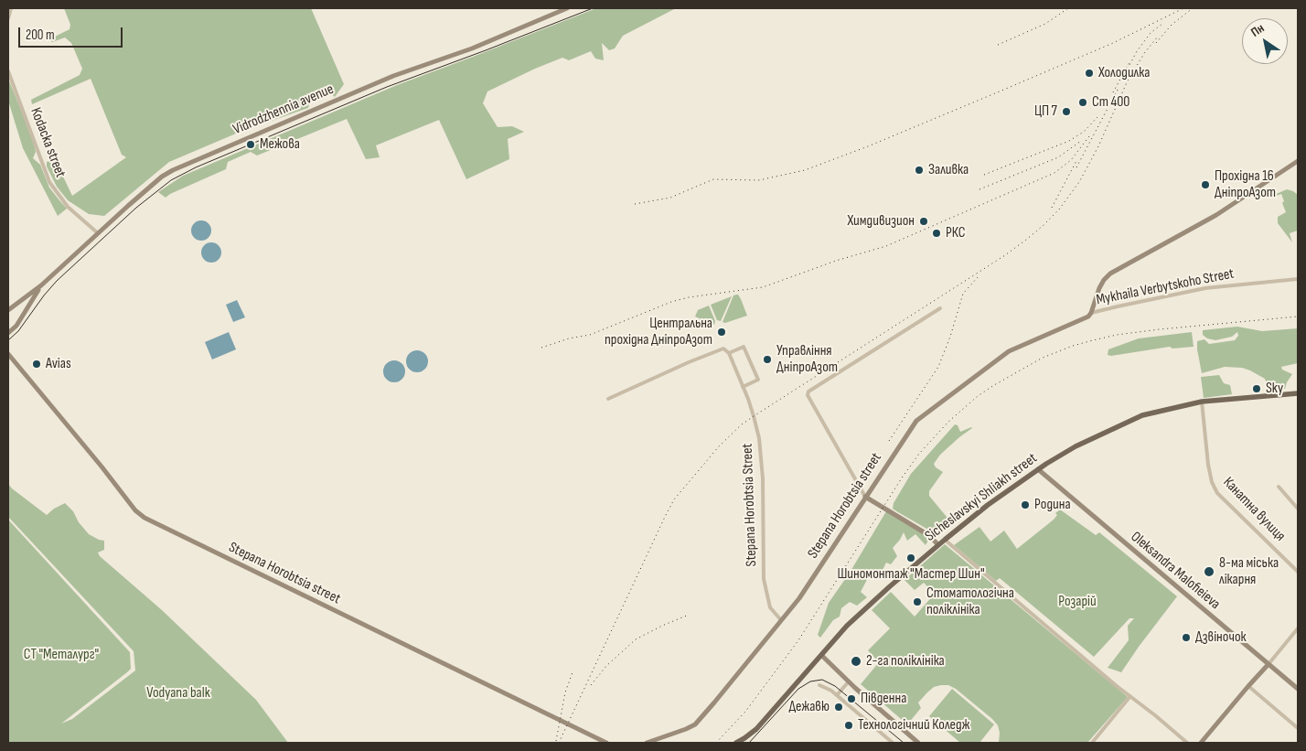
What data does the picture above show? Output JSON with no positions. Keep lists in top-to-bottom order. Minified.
{"streets":{"main road":["Sicheslavskyi Shliakh street"],"street":["Vidrodzhennia avenue","Kodacka street","Mykhaila Verbytskoho Street","Stepana Horobtsia Street","Stepana Horobtsia street","Канатна вулиця","Oleksandra Malofieieva"]},"crossings":[["Vidrodzhennia avenue","Kodacka street"],["Mykhaila Verbytskoho Street","Stepana Horobtsia street"],["Sicheslavskyi Shliakh street","Канатна вулиця"],["Sicheslavskyi Shliakh street","Oleksandra Malofieieva"],["Stepana Horobtsia Street","Stepana Horobtsia street"]],"parks":["Розарій","СТ \"Металург\"","Vodyana balk"],"places":["Холодилка","Ст 400","ЦП 7","Межова","Заливка","Прохідна 16 ДніпроАзот","Химдивизион","РКС","Центральна прохідна ДніпроАзот","Управління ДніпроАзот","Avias","Sky","Родина","Шиномонтаж \"Мастер Шин\"","8-ма міська лікарня","Стоматологічна поліклініка","Дзвіночок","2-га поліклініка","Південна","Дежавю","Технологічний Коледж"],"scale_bar":"200 m","north":"top left"}
